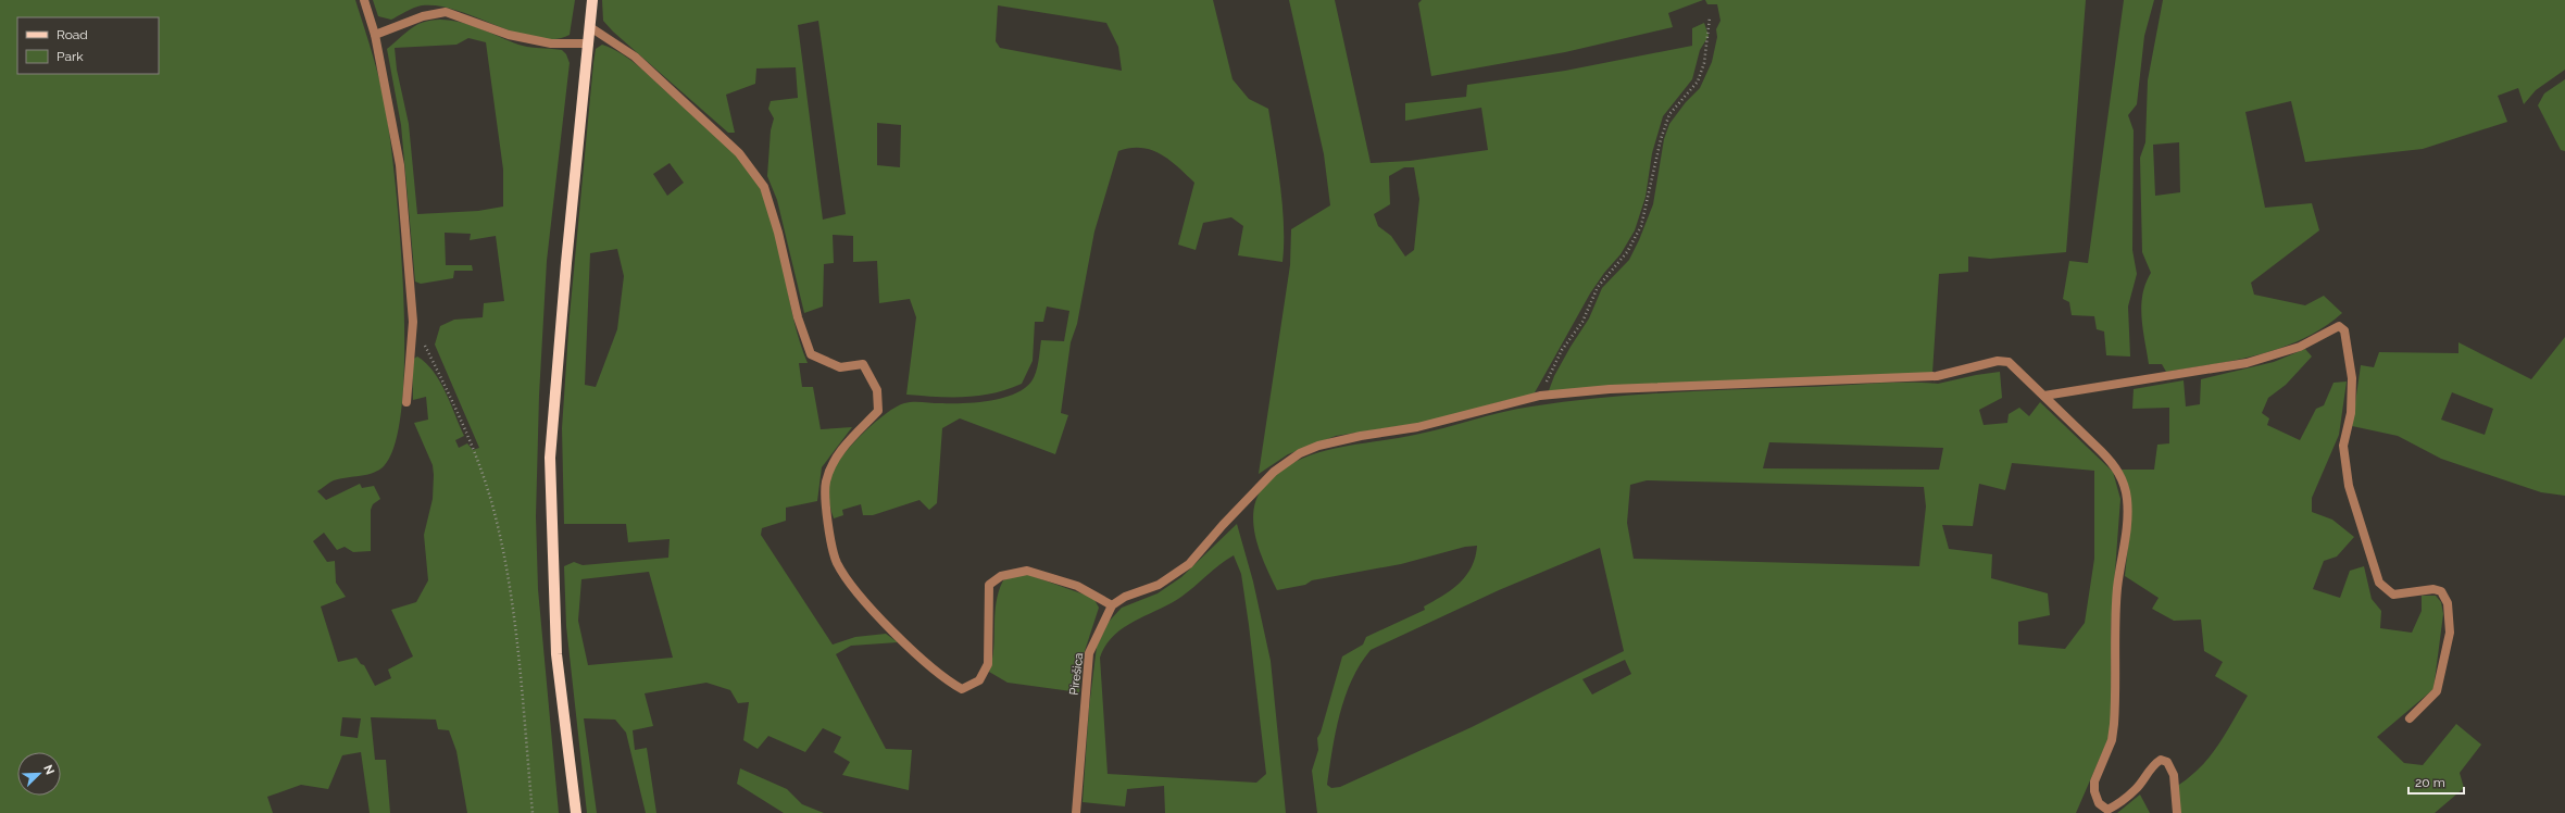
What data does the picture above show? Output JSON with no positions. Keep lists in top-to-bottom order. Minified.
{"streets":{"street":["Pirešica"]},"legend":["Road","Park"],"scale_bar":"20 m","north":"top right"}
